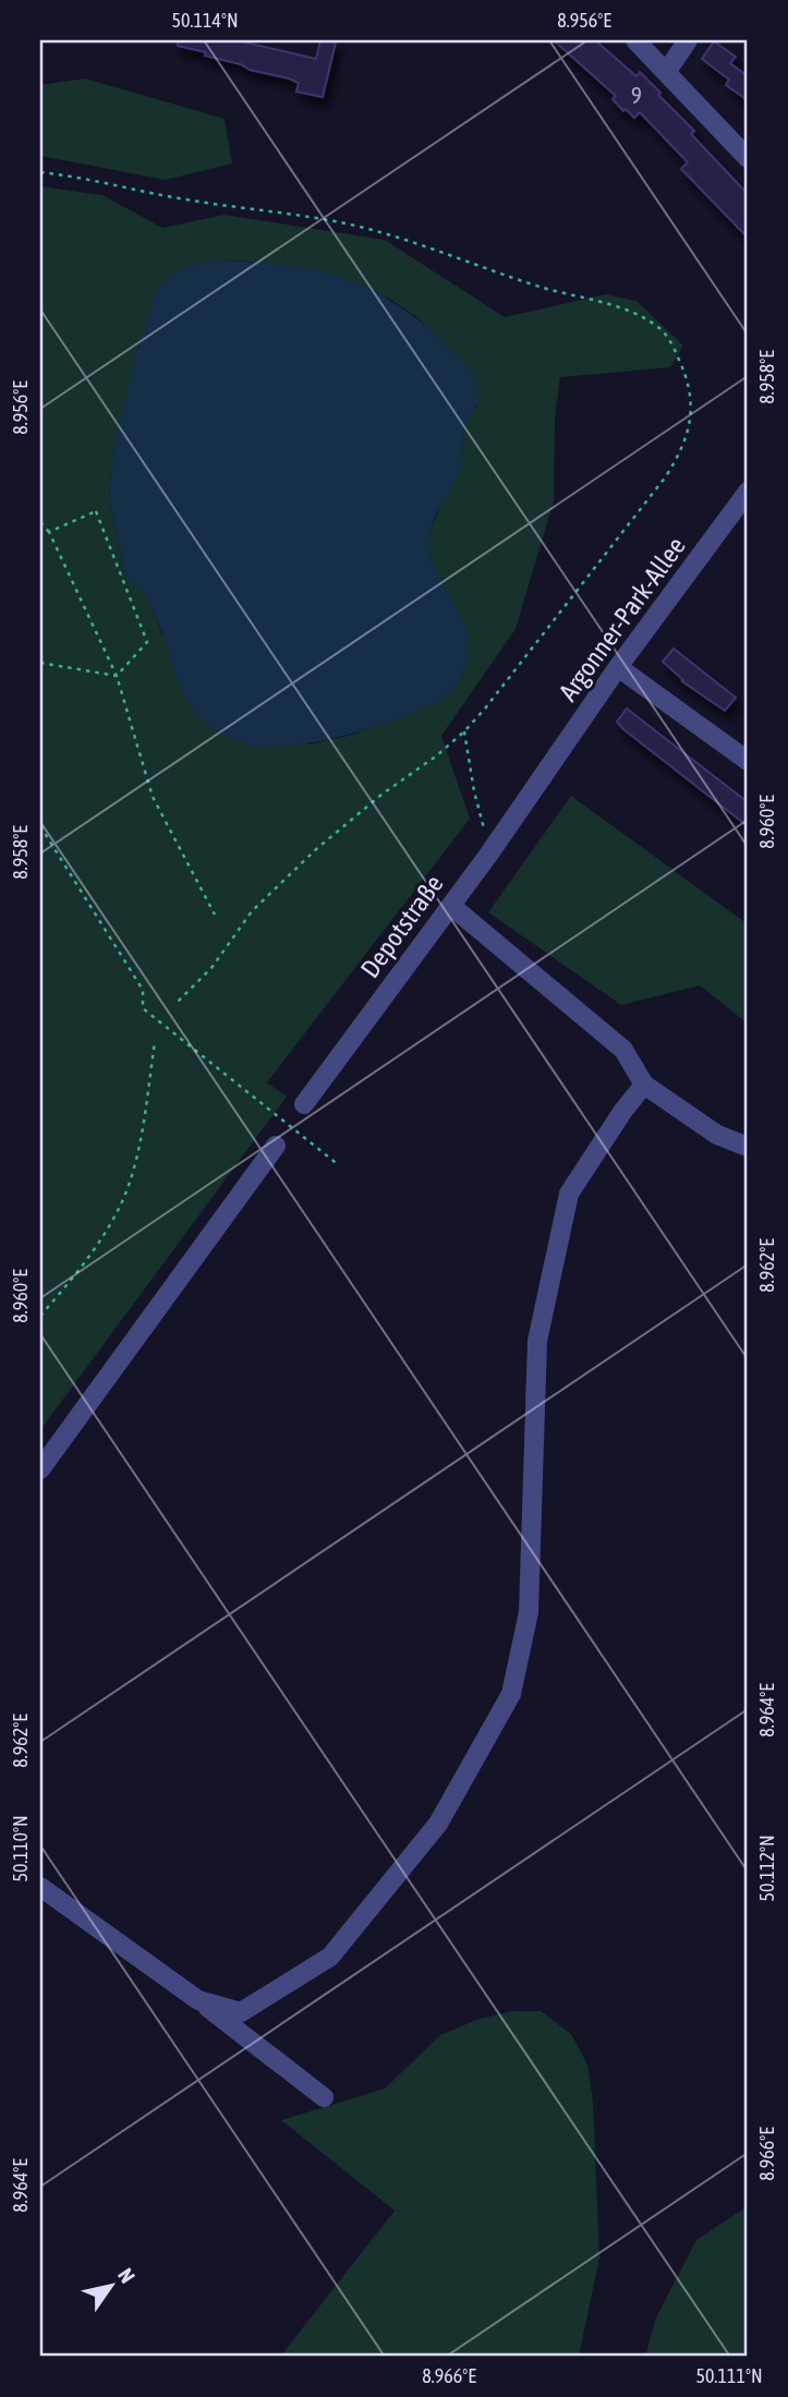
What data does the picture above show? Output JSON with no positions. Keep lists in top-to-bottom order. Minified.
{"streets":{"street":["Argonner-Park-Allee","Depotstraße"]},"crossings":[["Argonner-Park-Allee","Depotstraße"]],"house_numbers":["9"],"north":"top right","coordinates":["50.114°N","8.956°E","8.958°E","8.960°E","8.962°E","8.964°E","50.110°N","50.112°N","8.966°E","50.111°N"]}
